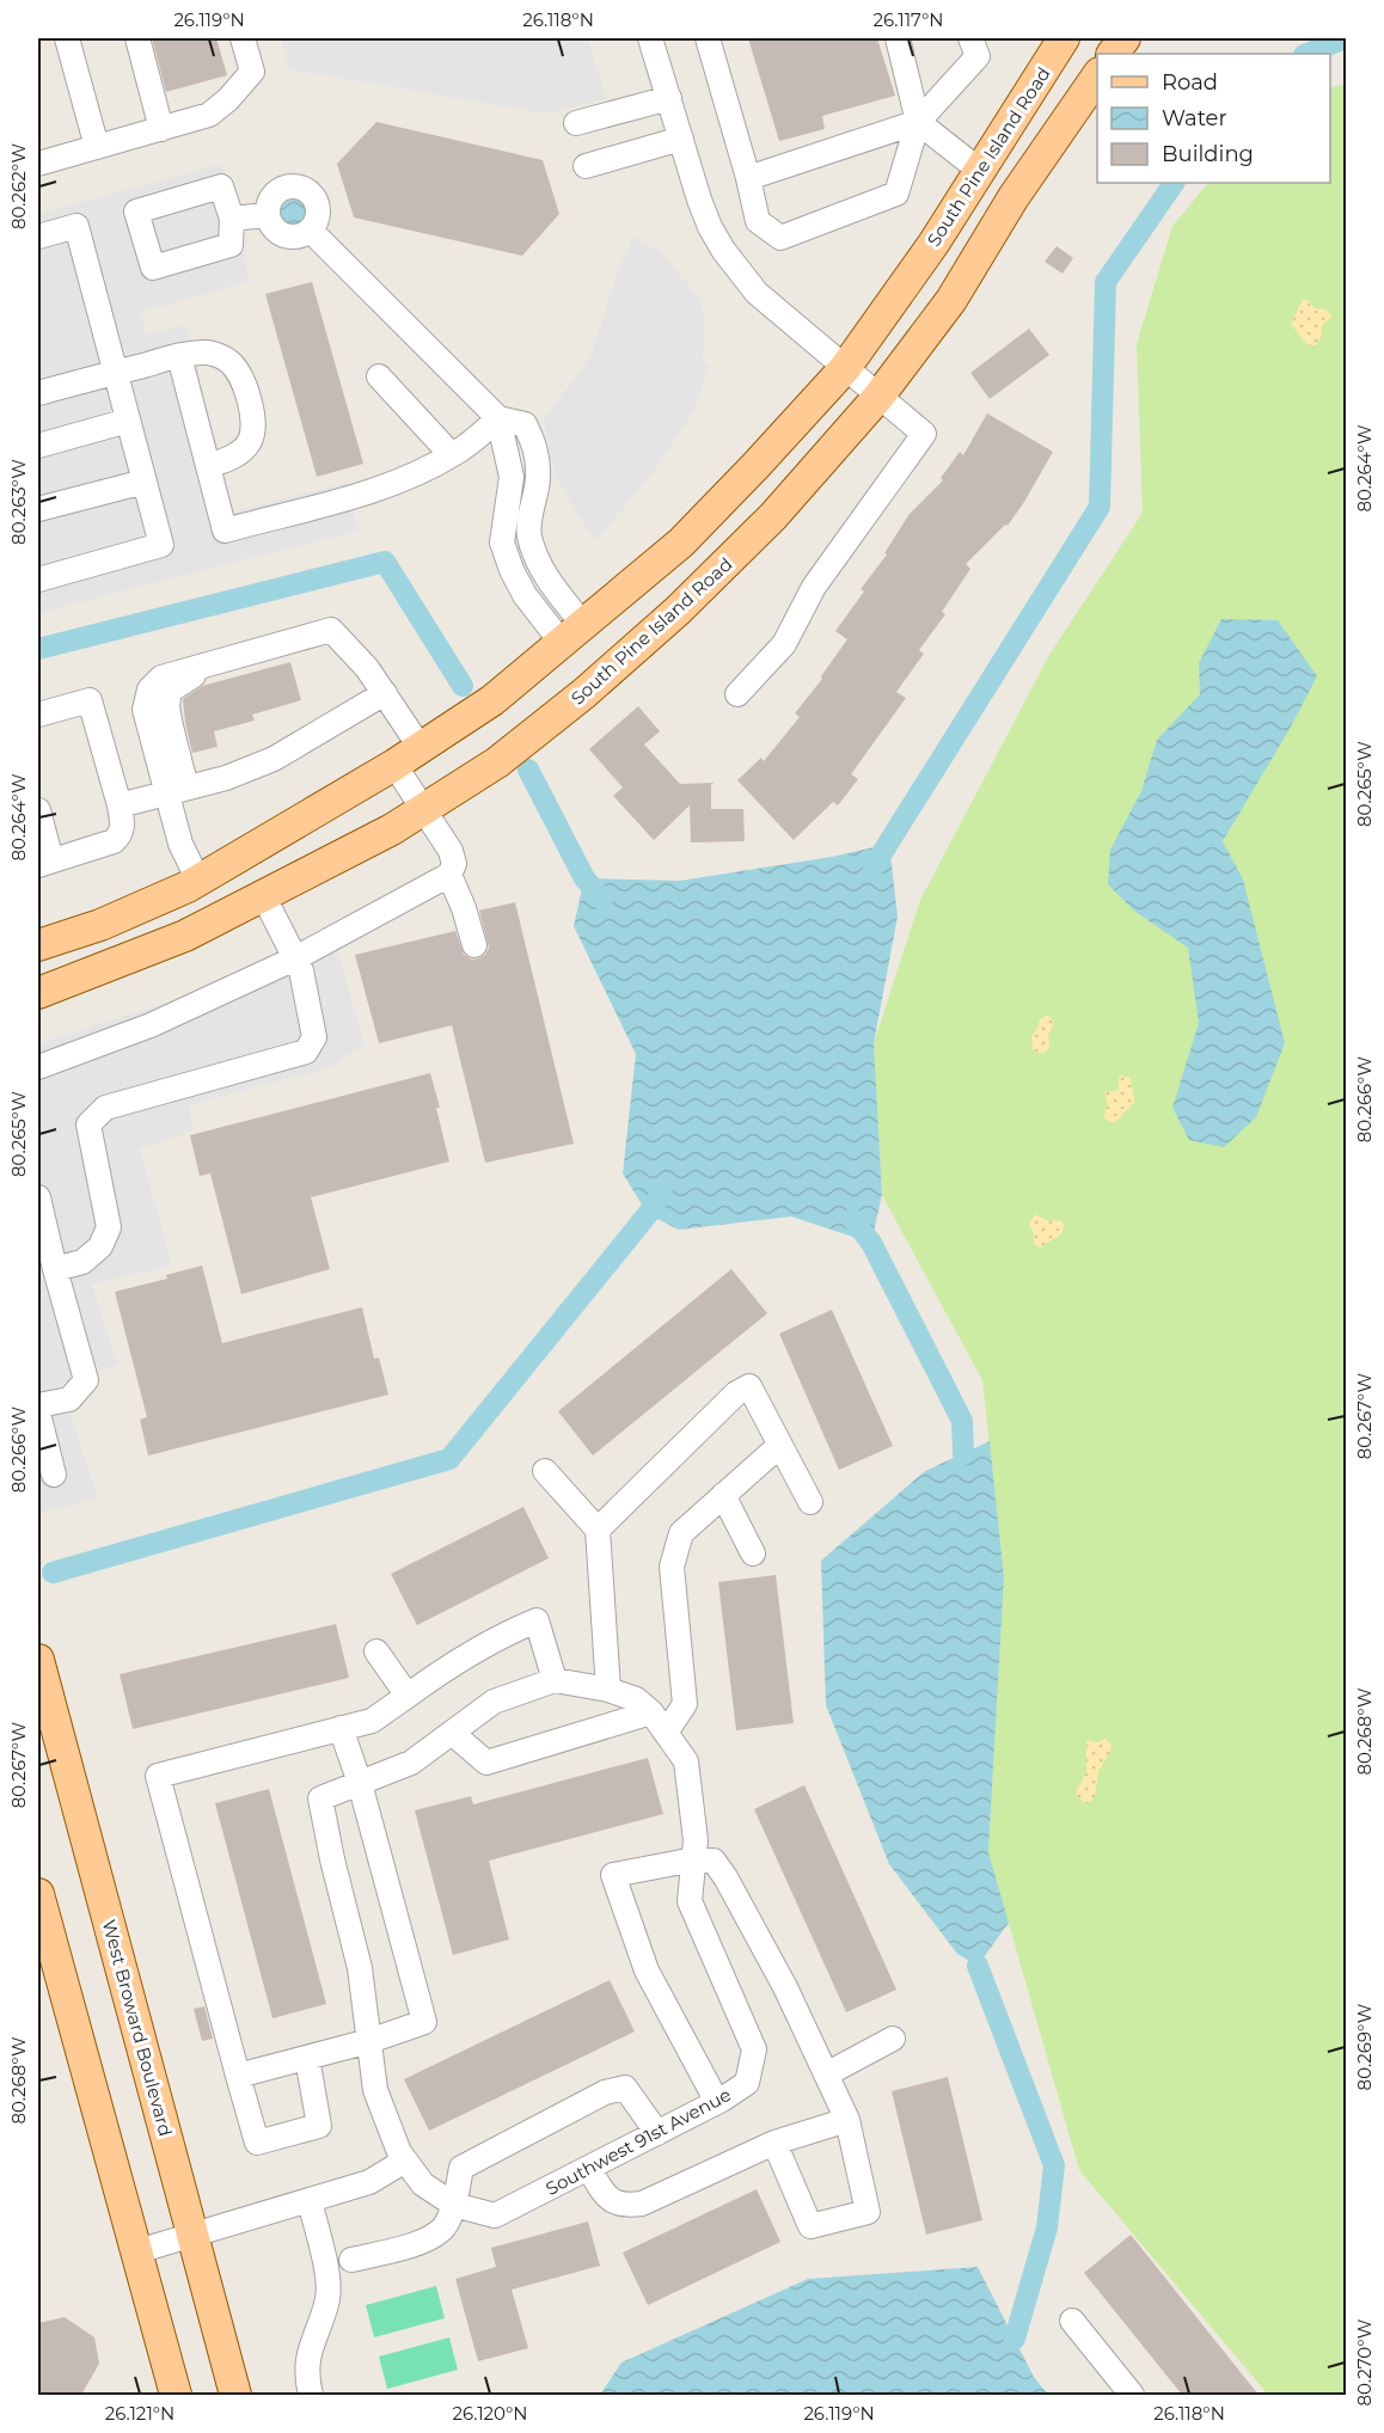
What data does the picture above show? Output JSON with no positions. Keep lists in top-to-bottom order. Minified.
{"streets":{"main road":["South Pine Island Road","West Broward Boulevard"],"street":["Southwest 91st Avenue"]},"legend":["Road","Water","Building"],"coordinates":["26.119°N","26.118°N","26.117°N","80.262°W","80.264°W","80.263°W","80.265°W","80.266°W","80.267°W","80.268°W","80.269°W","80.270°W","26.121°N","26.120°N"]}
